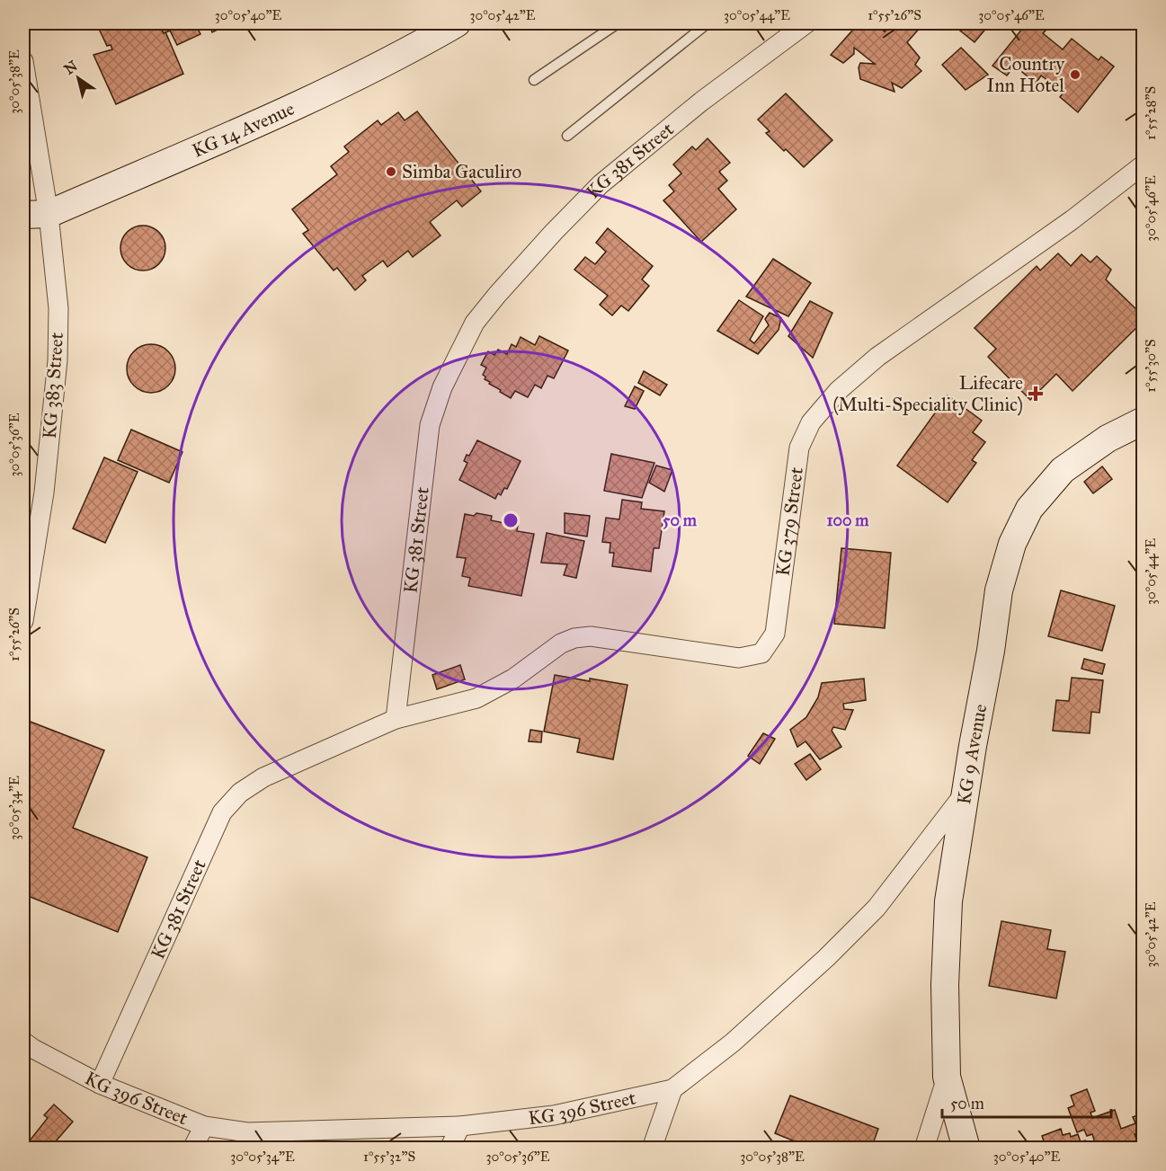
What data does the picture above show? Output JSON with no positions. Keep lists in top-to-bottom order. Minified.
{"streets":{"main road":["KG 14 Avenue","KG 9 Avenue"],"street":["KG 381 Street","KG 383 Street","KG 379 Street","KG 396 Street"]},"crossings":[["KG 14 Avenue","KG 383 Street"],["KG 381 Street","KG 379 Street"],["KG 381 Street","KG 396 Street"],["KG 9 Avenue","KG 396 Street"]],"places":{"other":["Country Inn Hotel","Simba Gaculiro"],"health":["Lifecare (Multi-Speciality Clinic)"]},"scale_bar":"50 m","north":"top left","coordinates":["30°05'40\"E","30°05'42\"E","30°05'44\"E","1°55'26\"S","30°05'46\"E","30°05'38\"E","1°55'28\"S","1°55'30\"S","30°05'36\"E","30°05'34\"E","1°55'32\"S"],"rings":["50 m","100 m"]}
